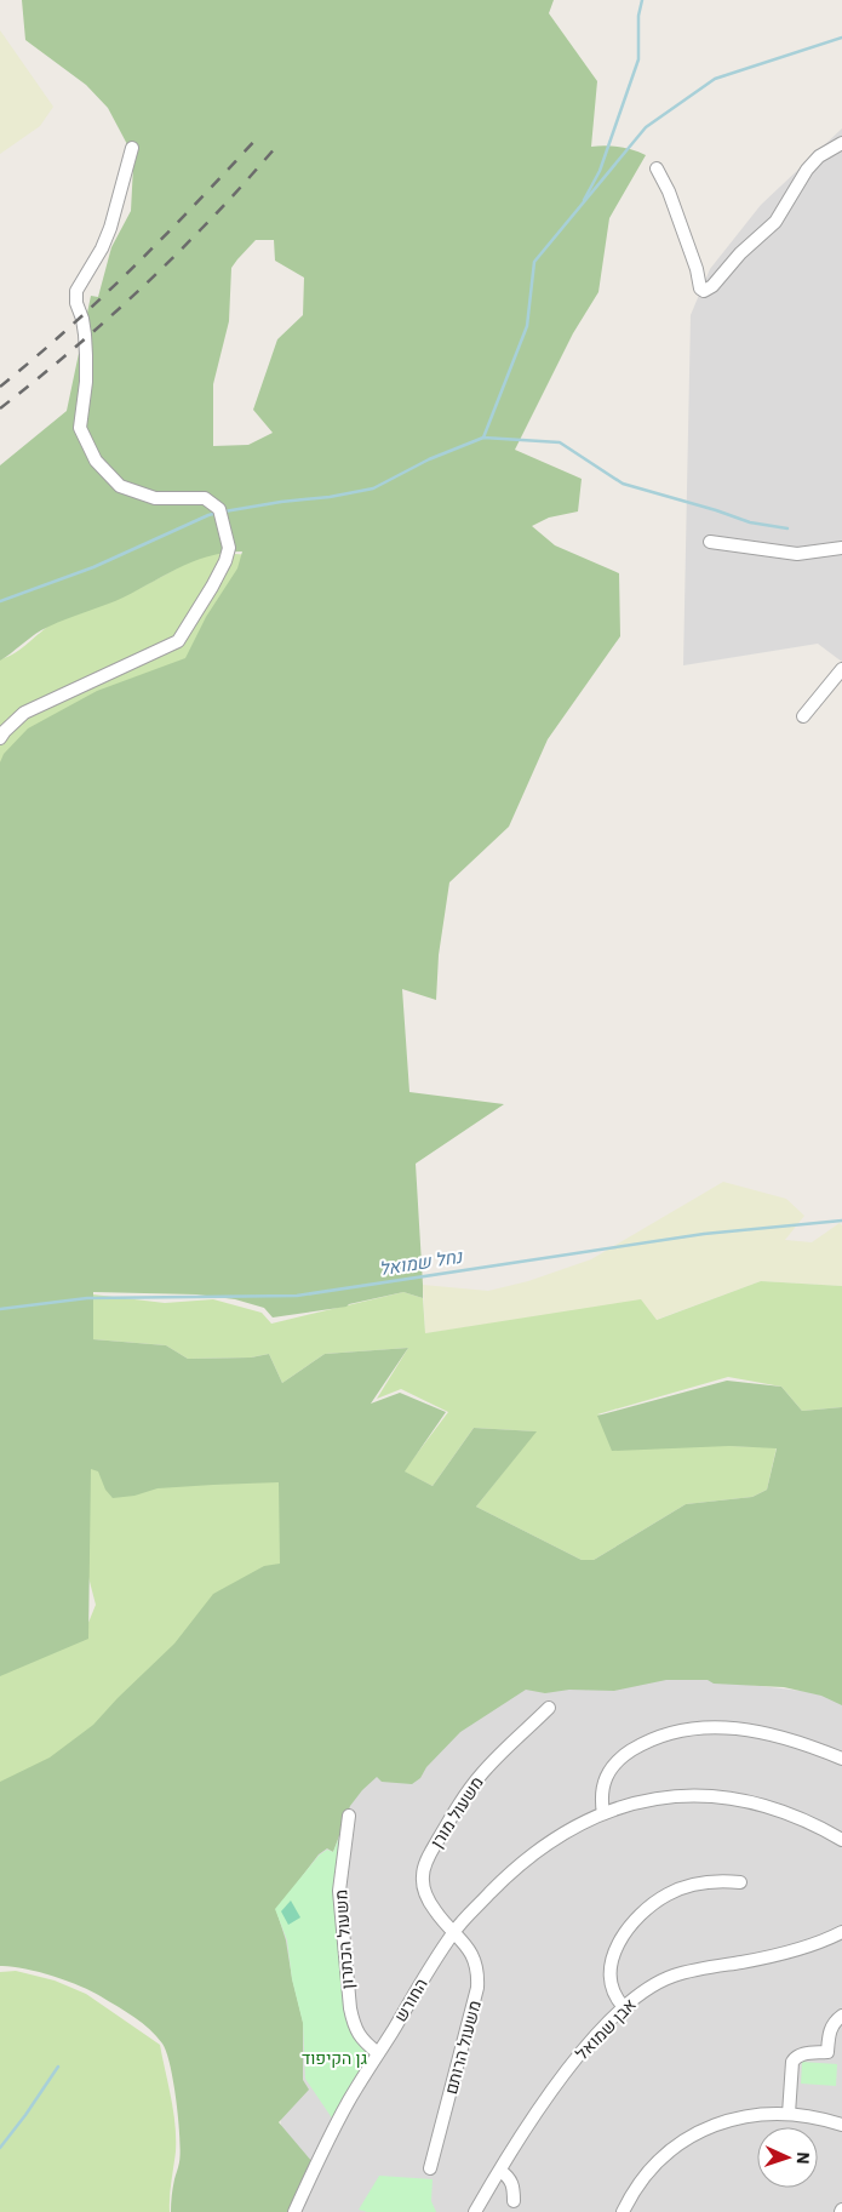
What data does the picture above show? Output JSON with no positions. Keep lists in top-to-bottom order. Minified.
{"streets":{"street":["משעול מורן","משעול הכתרון","החורש","אבן שמואל","משעול הרותם"]},"crossings":[["משעול מורן","החורש"],["משעול מורן","משעול הרותם"],["משעול הכתרון","החורש"],["החורש","משעול הרותם"]],"water":["נחל שמואל"],"parks":["גן הקיפוד"],"north":"right"}
